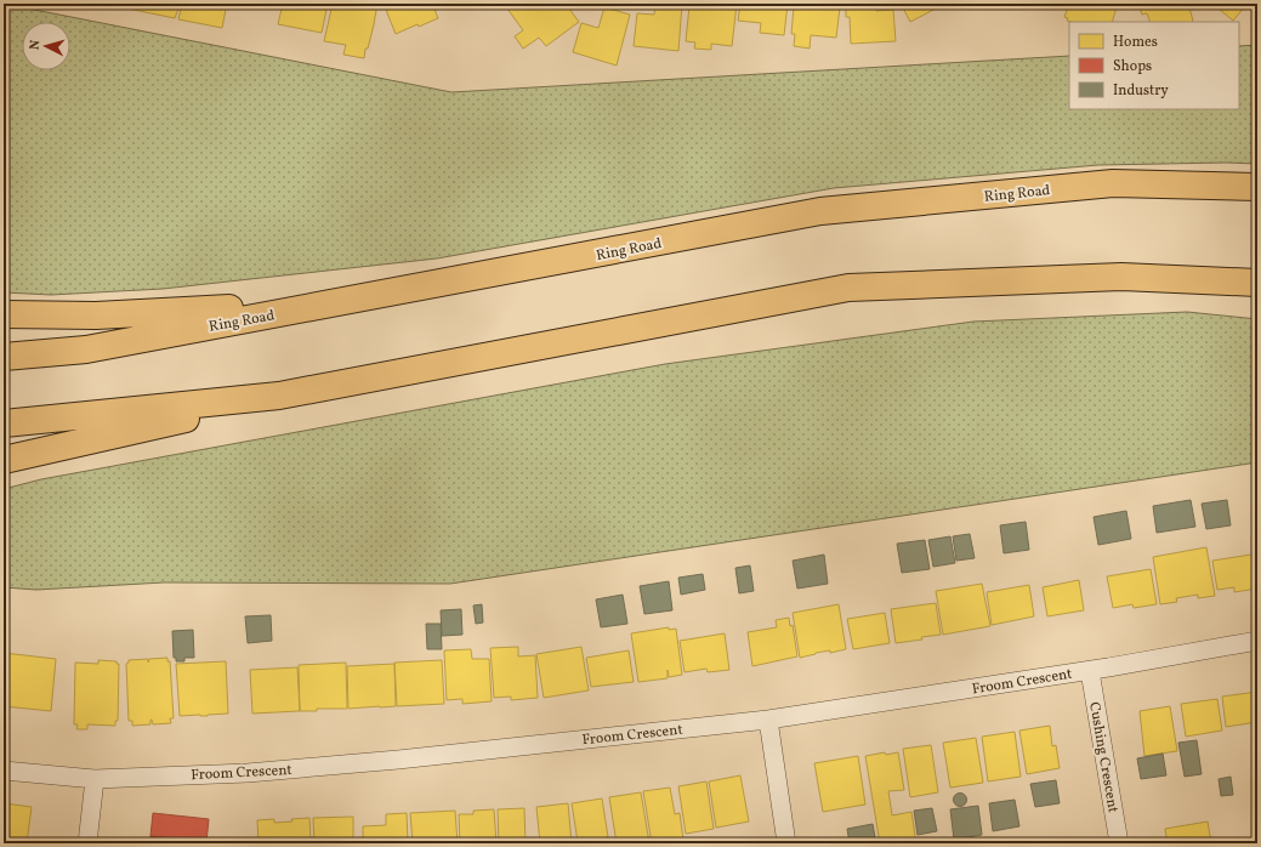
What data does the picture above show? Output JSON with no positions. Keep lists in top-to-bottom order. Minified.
{"streets":{"highway":["Ring Road"],"street":["Froom Crescent","Cushing Crescent"]},"crossings":[["Froom Crescent","Cushing Crescent"]],"legend":["Homes","Shops","Industry"],"north":"left"}
